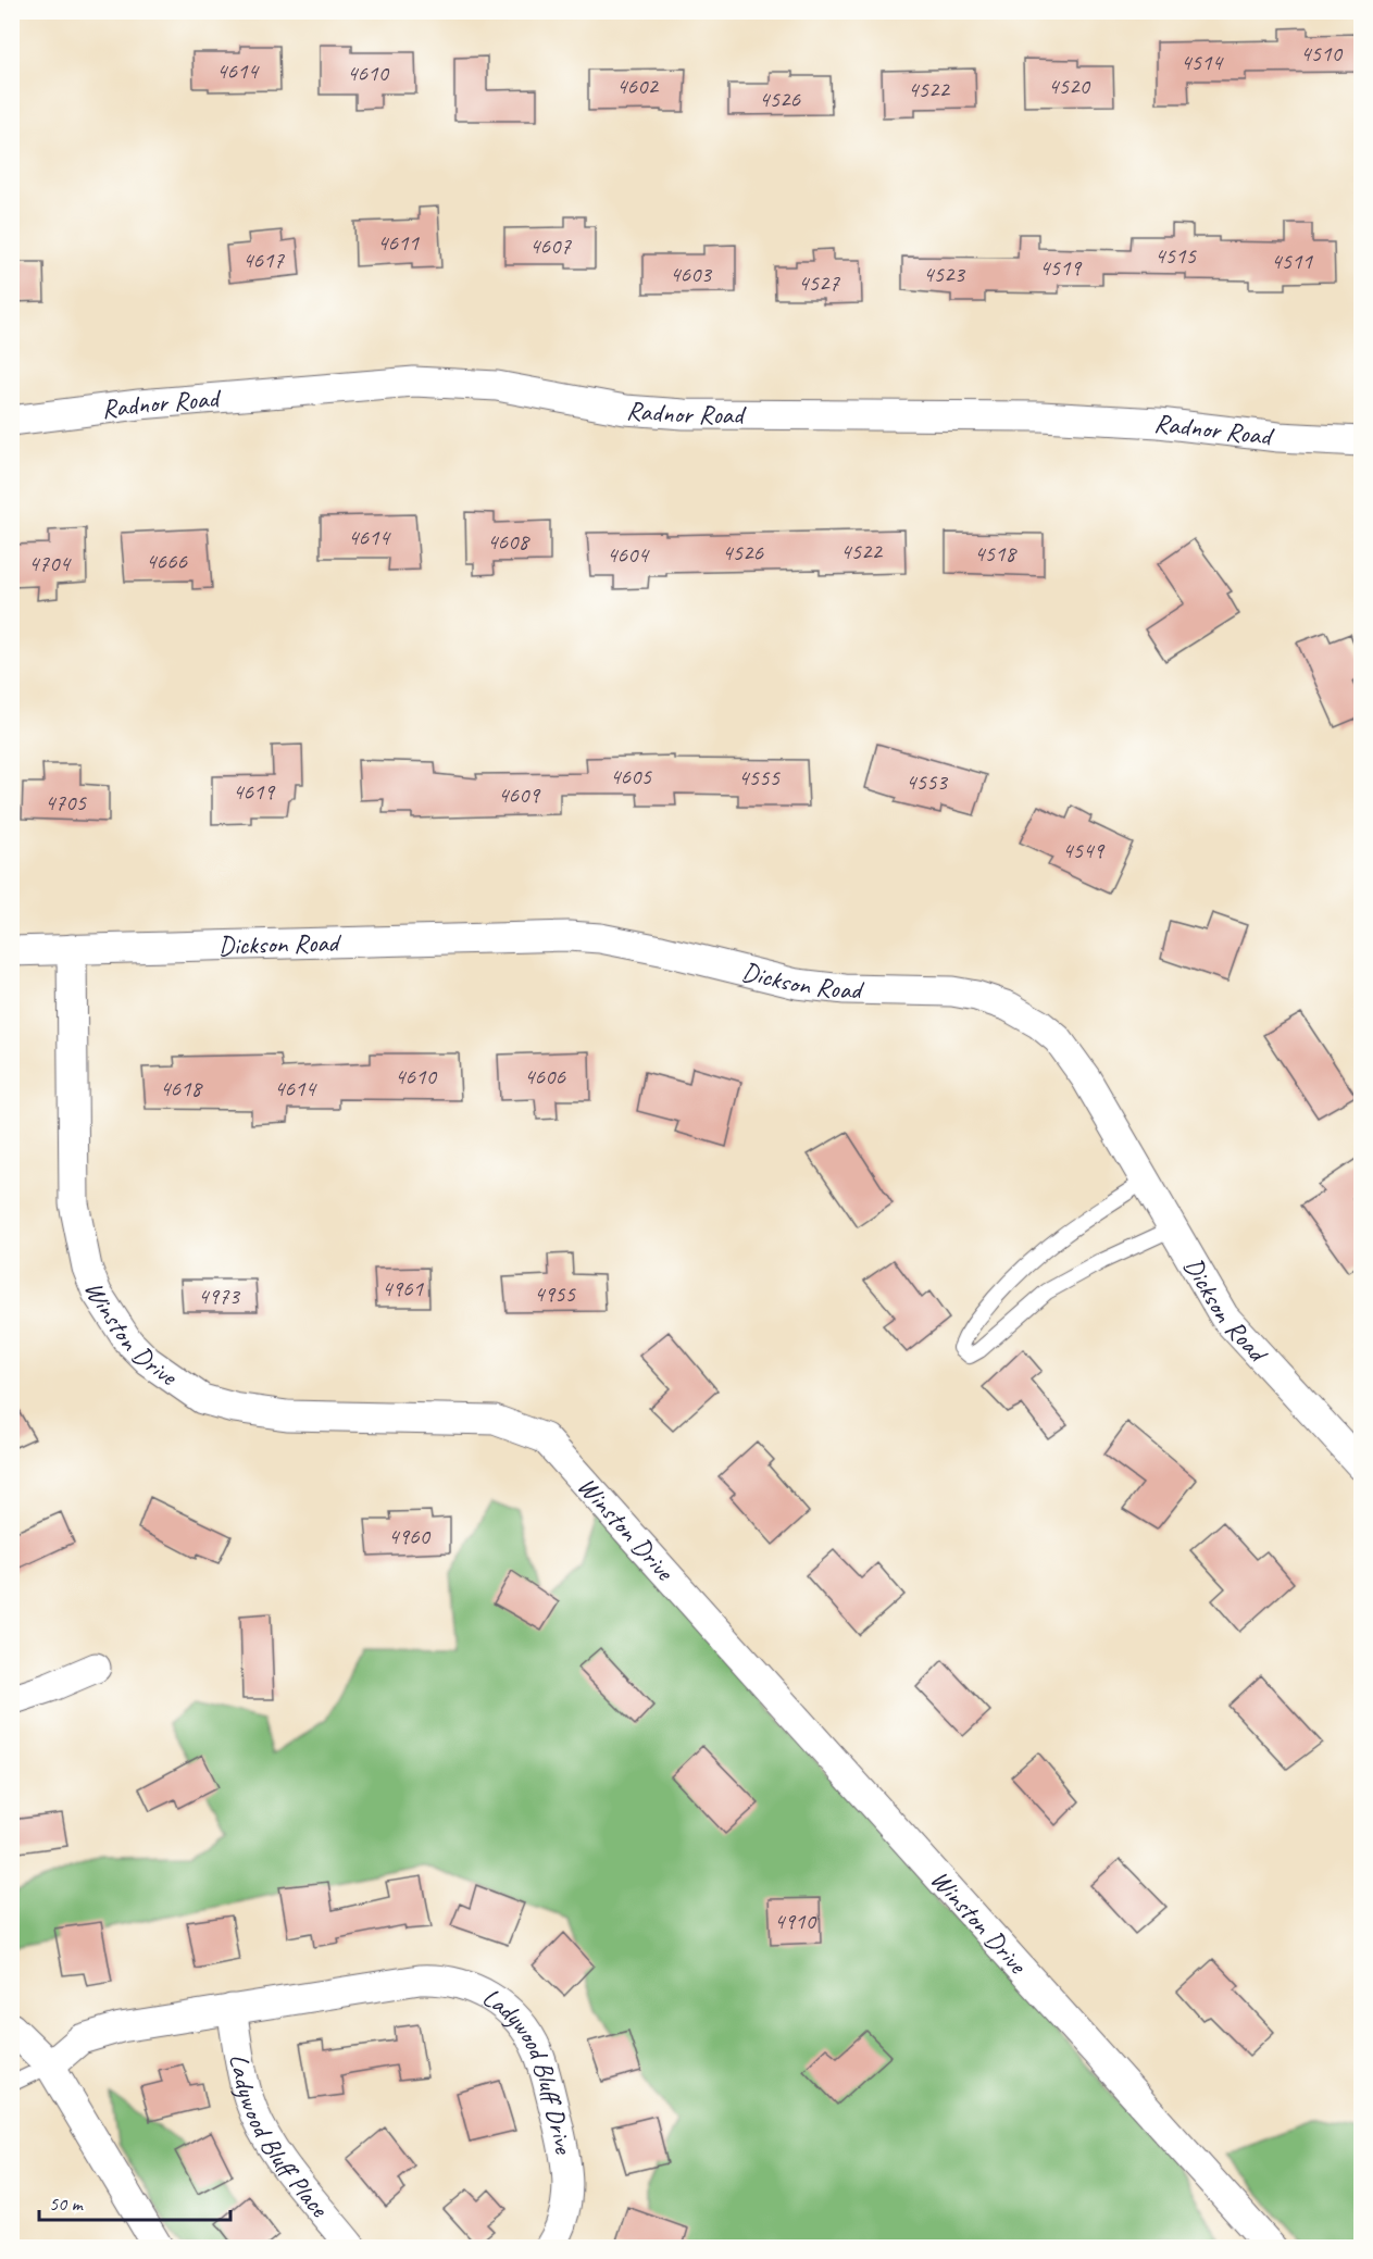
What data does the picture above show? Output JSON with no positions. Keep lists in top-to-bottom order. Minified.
{"streets":{"street":["Radnor Road","Dickson Road","Winston Drive","Ladywood Bluff Drive","Ladywood Bluff Place"]},"crossings":[["Dickson Road","Winston Drive"],["Ladywood Bluff Drive","Ladywood Bluff Place"]],"house_numbers":["4510","4514","4614","4610","4602","4520","4522","4526","4611","4607","4515","4617","4511","4519","4603","4523","4527","4614","4608","4522","4526","4518","4604","4666","4704","4605","4555","4553","4619","4609","4705","4549","4610","4606","4618","4614","4961","4955","4973","4960","4910"],"scale_bar":"50 m"}
